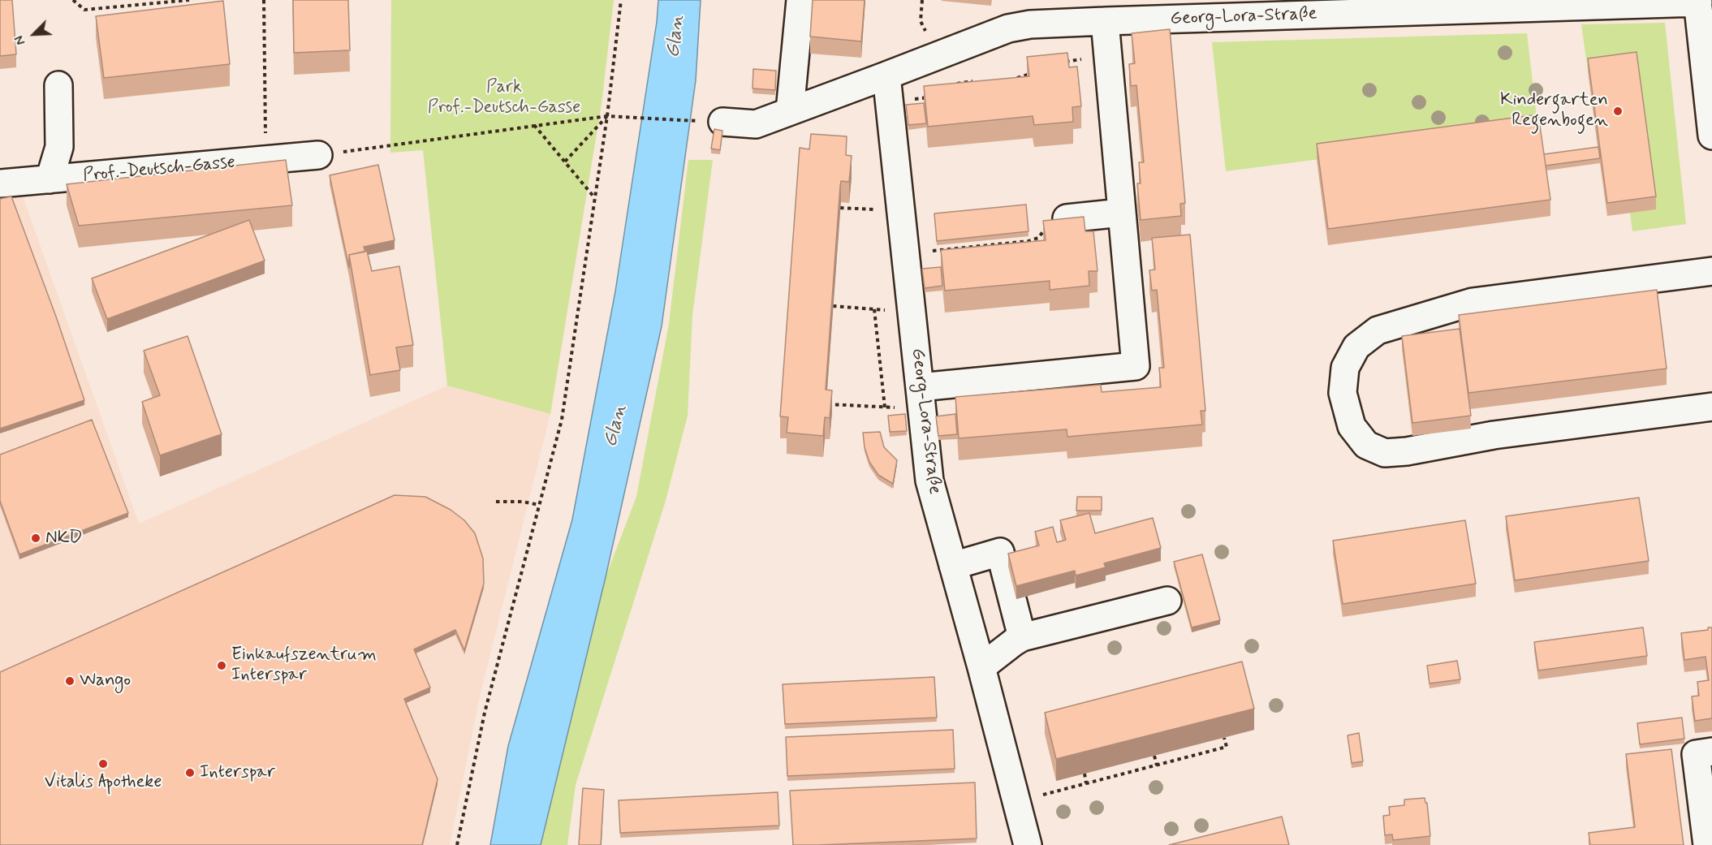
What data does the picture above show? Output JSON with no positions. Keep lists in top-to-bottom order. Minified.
{"streets":{"street":["Georg-Lora-Straße","Prof.-Deutsch-Gasse"]},"water":["Glan"],"parks":["Park Prof.-Deutsch-Gasse"],"places":["Kindergarten Regenbogen","NKD","Einkaufszentrum Interspar","Wango","Vitalis Apotheke","Interspar"],"north":"bottom left"}
